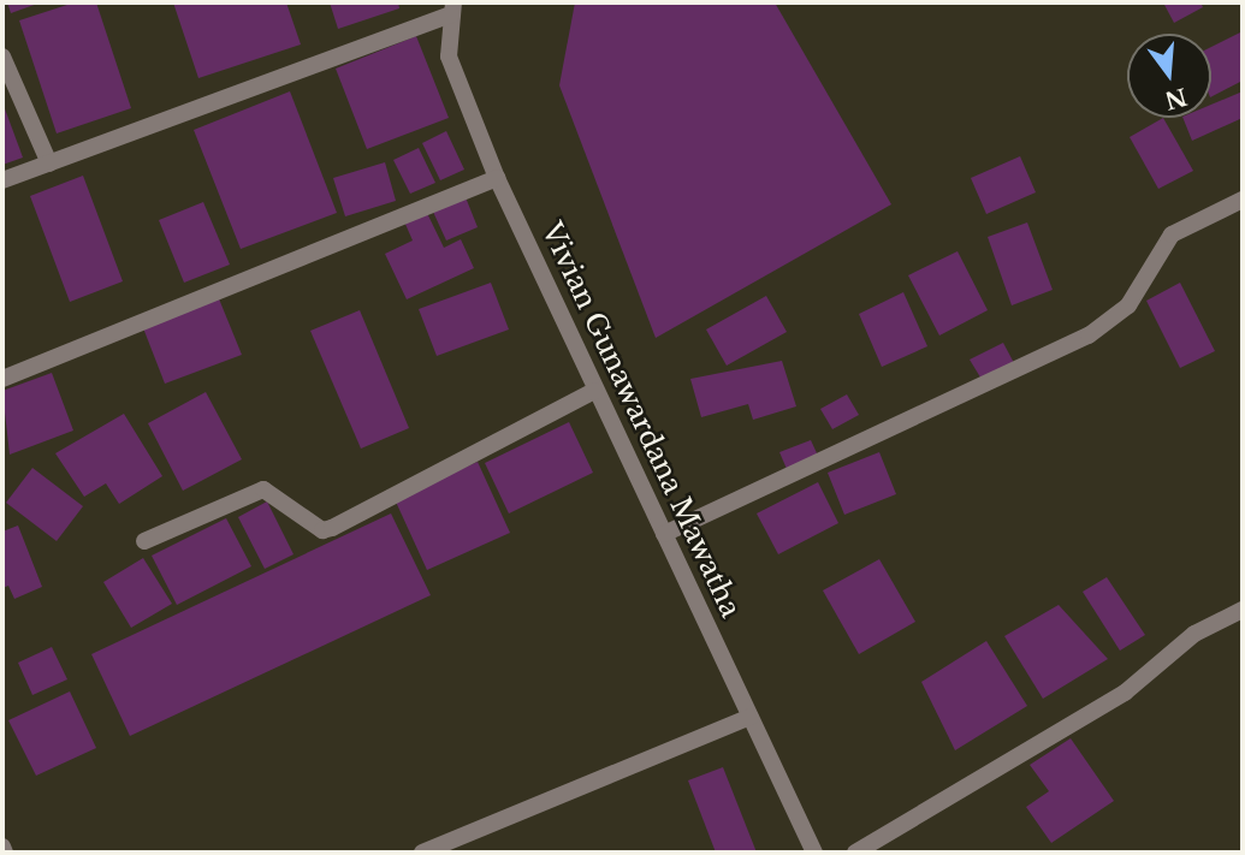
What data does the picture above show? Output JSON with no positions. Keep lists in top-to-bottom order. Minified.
{"streets":{"street":["Vivian Gunawardana Mawatha"]},"north":"bottom"}
